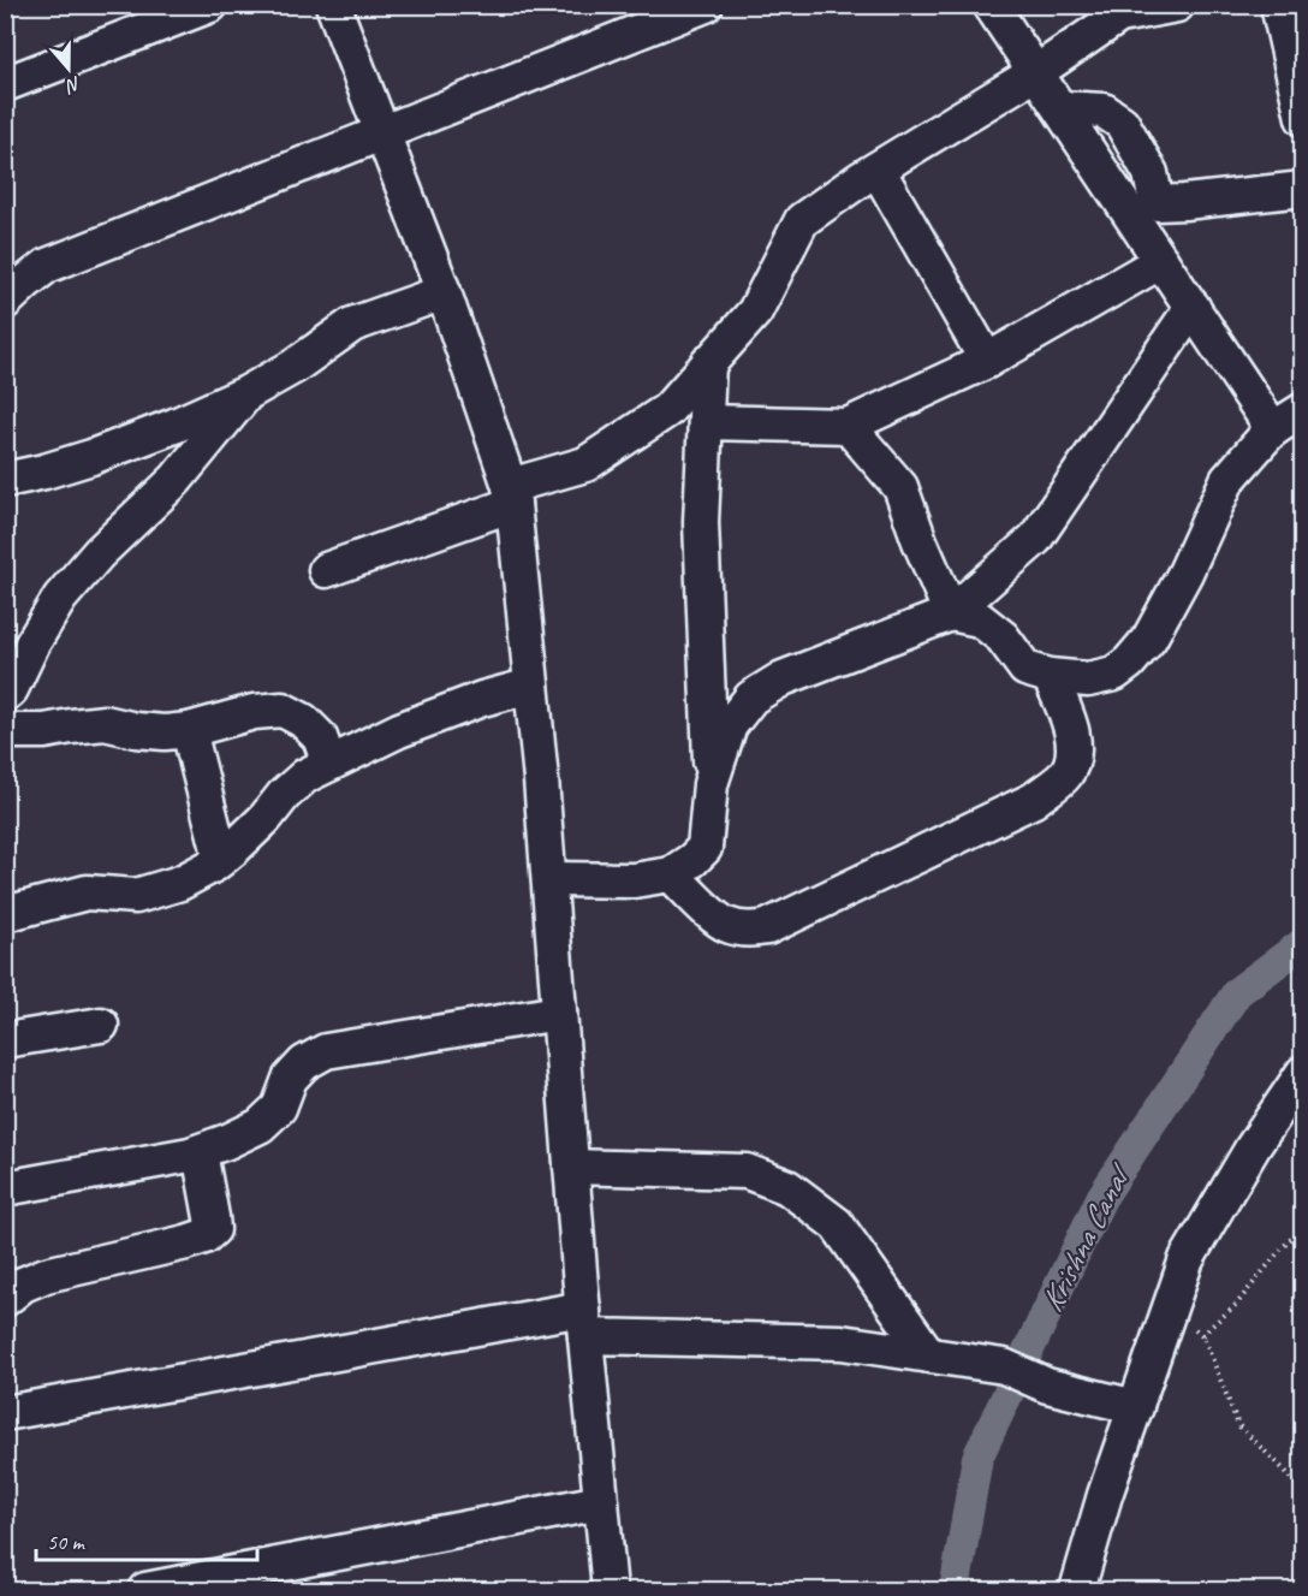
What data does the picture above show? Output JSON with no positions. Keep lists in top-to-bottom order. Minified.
{"water":["Krishna Canal"],"scale_bar":"50 m","north":"bottom"}
